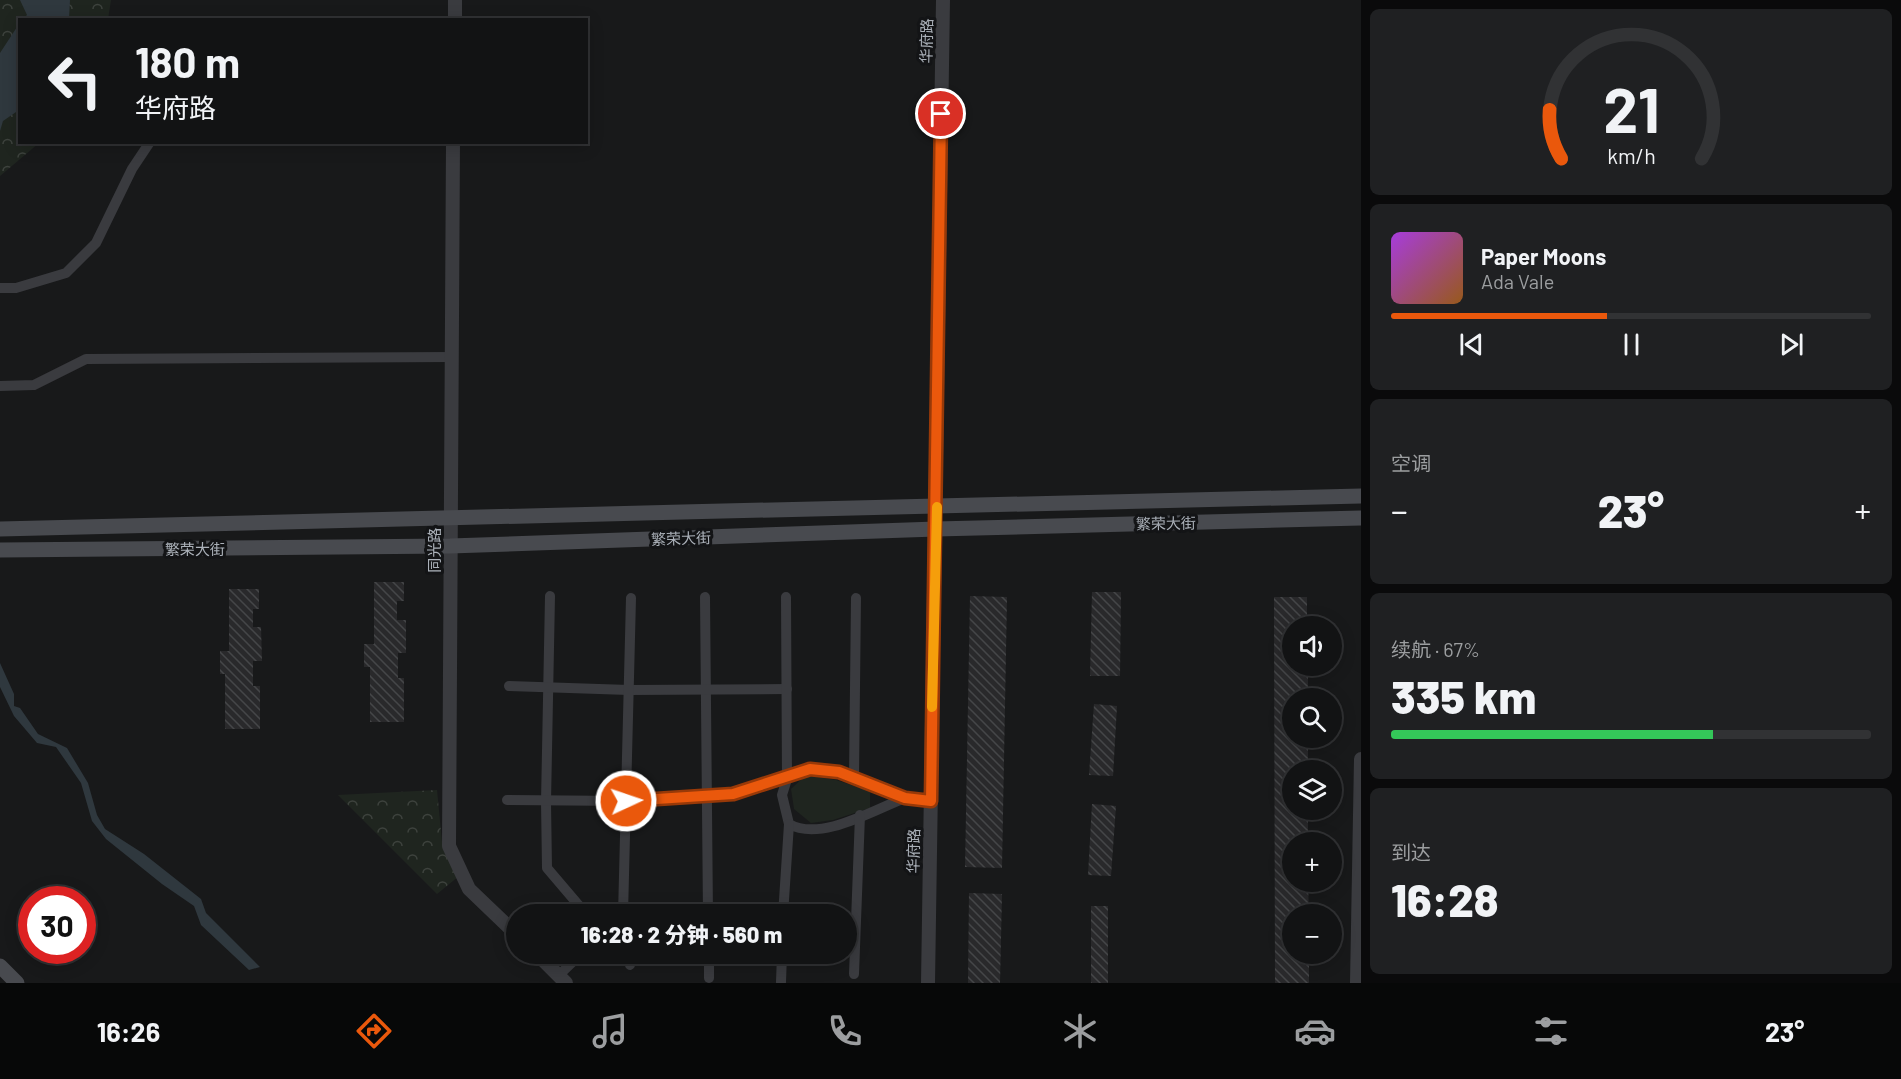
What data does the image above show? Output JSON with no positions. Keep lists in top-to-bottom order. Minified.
{"streets":{"main road":["繁荣大街"],"street":["华府路","同光路"]},"crossings":[["华府路","繁荣大街"],["繁荣大街","同光路"]],"page":{"turn":["180 m","华府路"],"song":["Paper Moons","Ada Vale"],"tile":["空调",["续航 · 67%","335 km"],["到达","16:28"]],"heat":["−","23°","+"],"map_buttons":["+","−"],"limit":"30","trip":"16:28 · 2 分钟 · 560 m","tabs":["16:26","23°"],"gauge":["21","km/h"]}}
